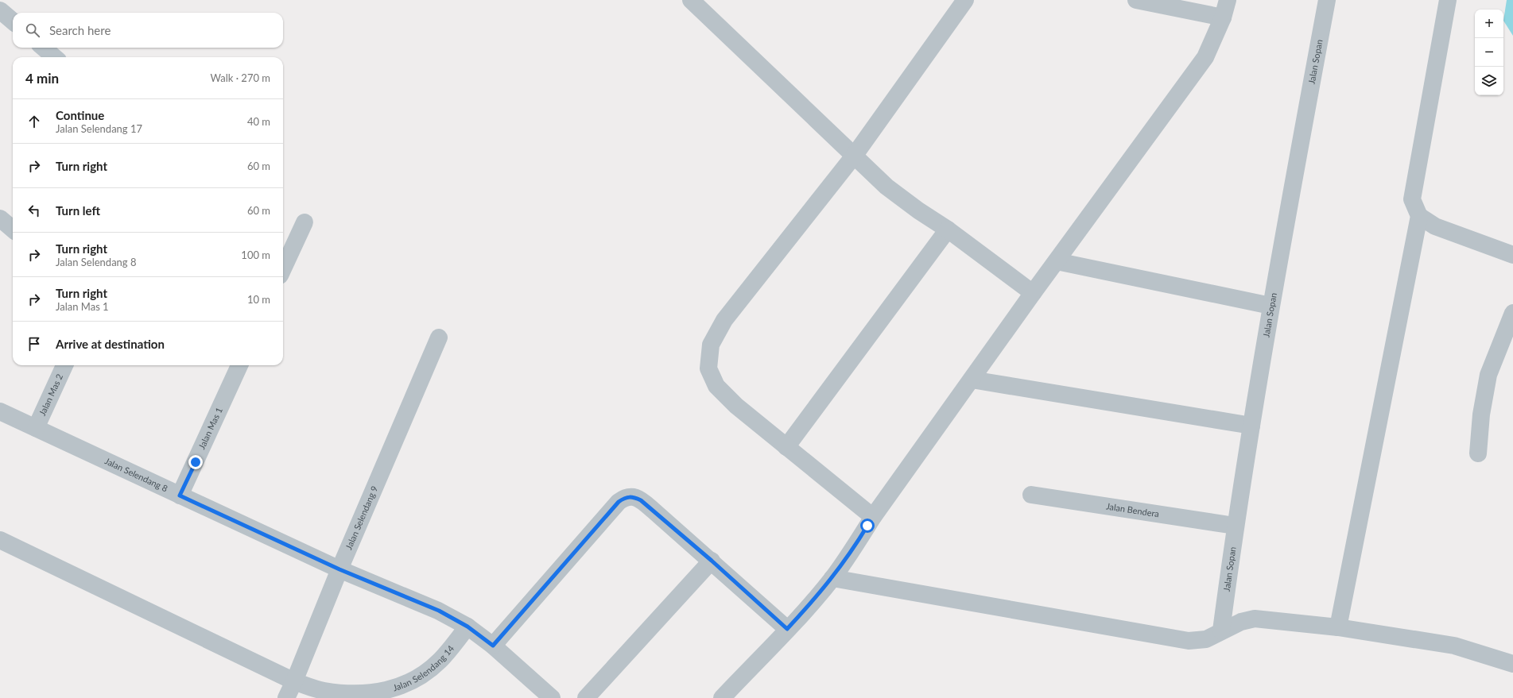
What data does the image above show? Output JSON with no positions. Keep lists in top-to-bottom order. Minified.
{"streets":{"street":["Jalan Sopan","Jalan Mas 2","Jalan Mas 1","Jalan Selendang 8","Jalan Bendera","Jalan Selendang 9","Jalan Selendang 14"]},"crossings":[["Jalan Sopan","Jalan Bendera"],["Jalan Mas 2","Jalan Selendang 8"],["Jalan Mas 1","Jalan Selendang 8"],["Jalan Selendang 8","Jalan Selendang 9"],["Jalan Selendang 8","Jalan Selendang 14"],["Jalan Selendang 9","Jalan Selendang 14"]],"page":{"map_buttons":["+","−"],"search":"Search here","heading":["4 min","Walk · 270 m"],"list":[["Continue","Jalan Selendang 17","40 m"],["Turn right","60 m"],["Turn left","60 m"],["Turn right","Jalan Selendang 8","100 m"],["Turn right","Jalan Mas 1","10 m"],"Arrive at destination"]}}
